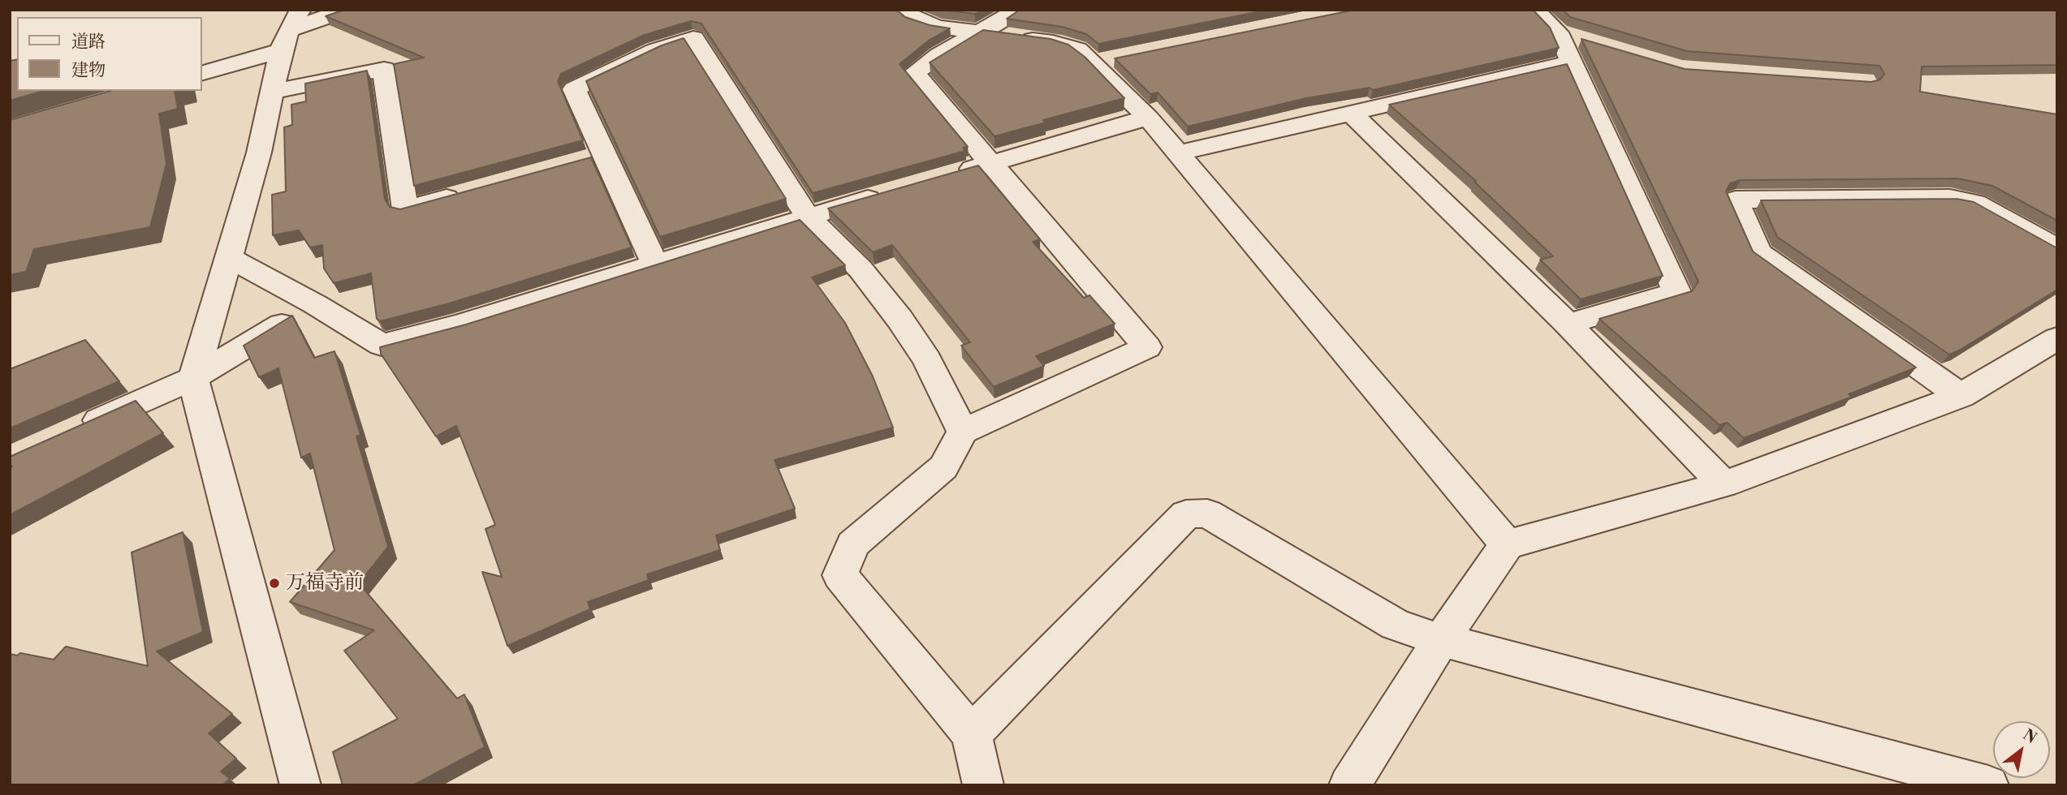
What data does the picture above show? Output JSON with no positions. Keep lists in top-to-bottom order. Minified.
{"places":["万福寺前"],"legend":["道路","建物"],"north":"top right"}
